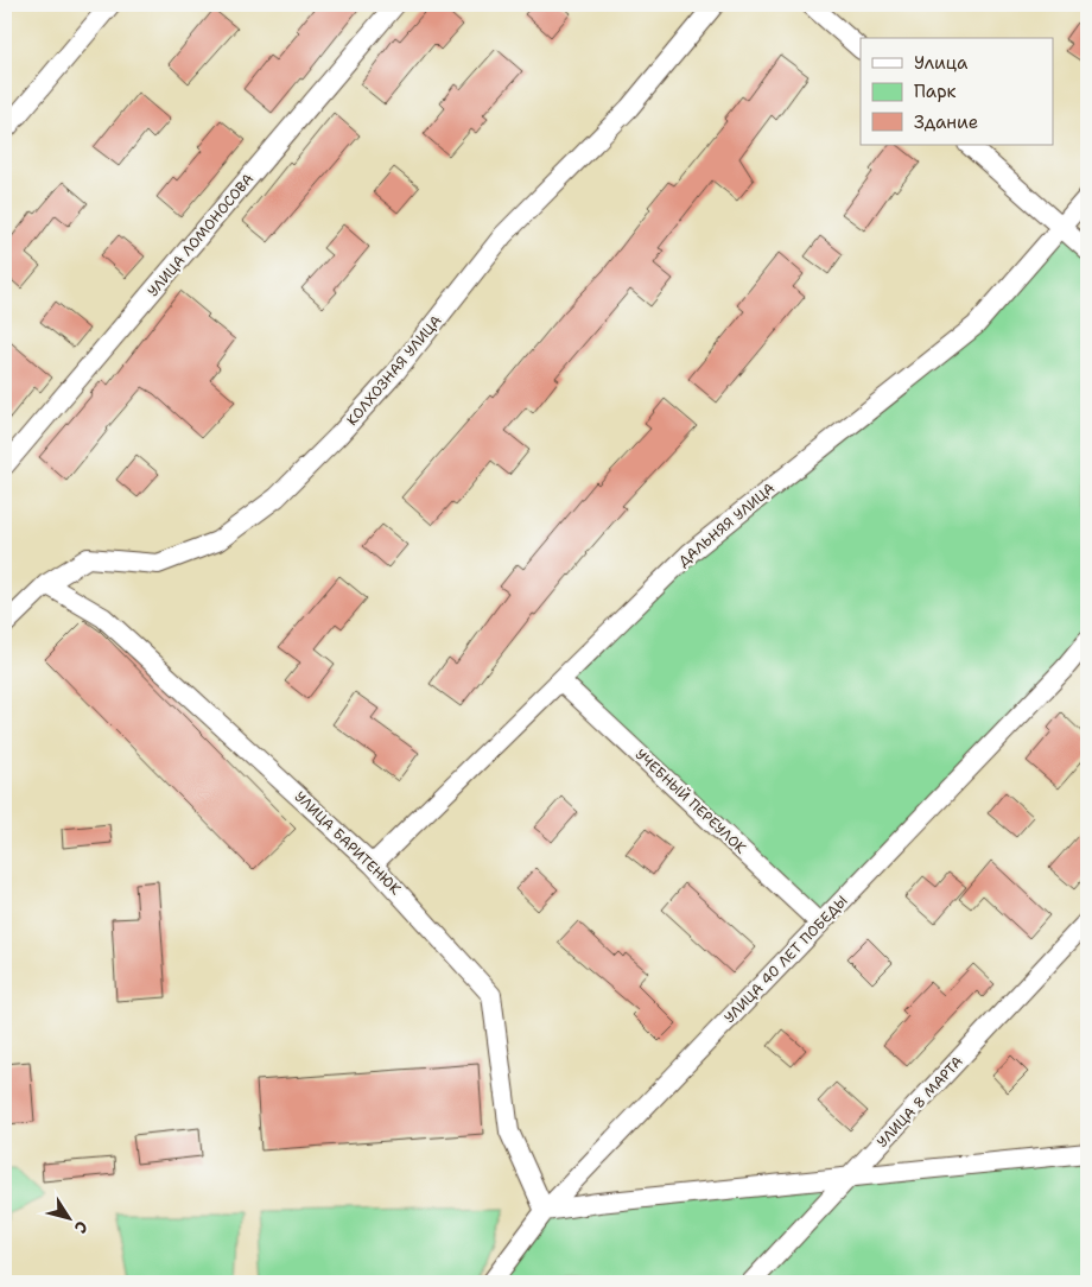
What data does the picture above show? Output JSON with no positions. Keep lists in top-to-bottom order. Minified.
{"streets":{"street":["УЛИЦА ЛОМОНОСОВА","КОЛХОЗНАЯ УЛИЦА","ДАЛЬНЯЯ УЛИЦА","УЧЕБНЫЙ ПЕРЕУЛОК","УЛИЦА БАРИТЕНЮК","УЛИЦА 40 ЛЕТ ПОБЕДЫ","УЛИЦА 8 МАРТА"]},"crossings":[["КОЛХОЗНАЯ УЛИЦА","УЛИЦА БАРИТЕНЮК"],["ДАЛЬНЯЯ УЛИЦА","УЧЕБНЫЙ ПЕРЕУЛОК"],["ДАЛЬНЯЯ УЛИЦА","УЛИЦА БАРИТЕНЮК"],["УЧЕБНЫЙ ПЕРЕУЛОК","УЛИЦА 40 ЛЕТ ПОБЕДЫ"],["УЛИЦА БАРИТЕНЮК","УЛИЦА 40 ЛЕТ ПОБЕДЫ"]],"legend":["Улица","Парк","Здание"],"north":"bottom right"}
